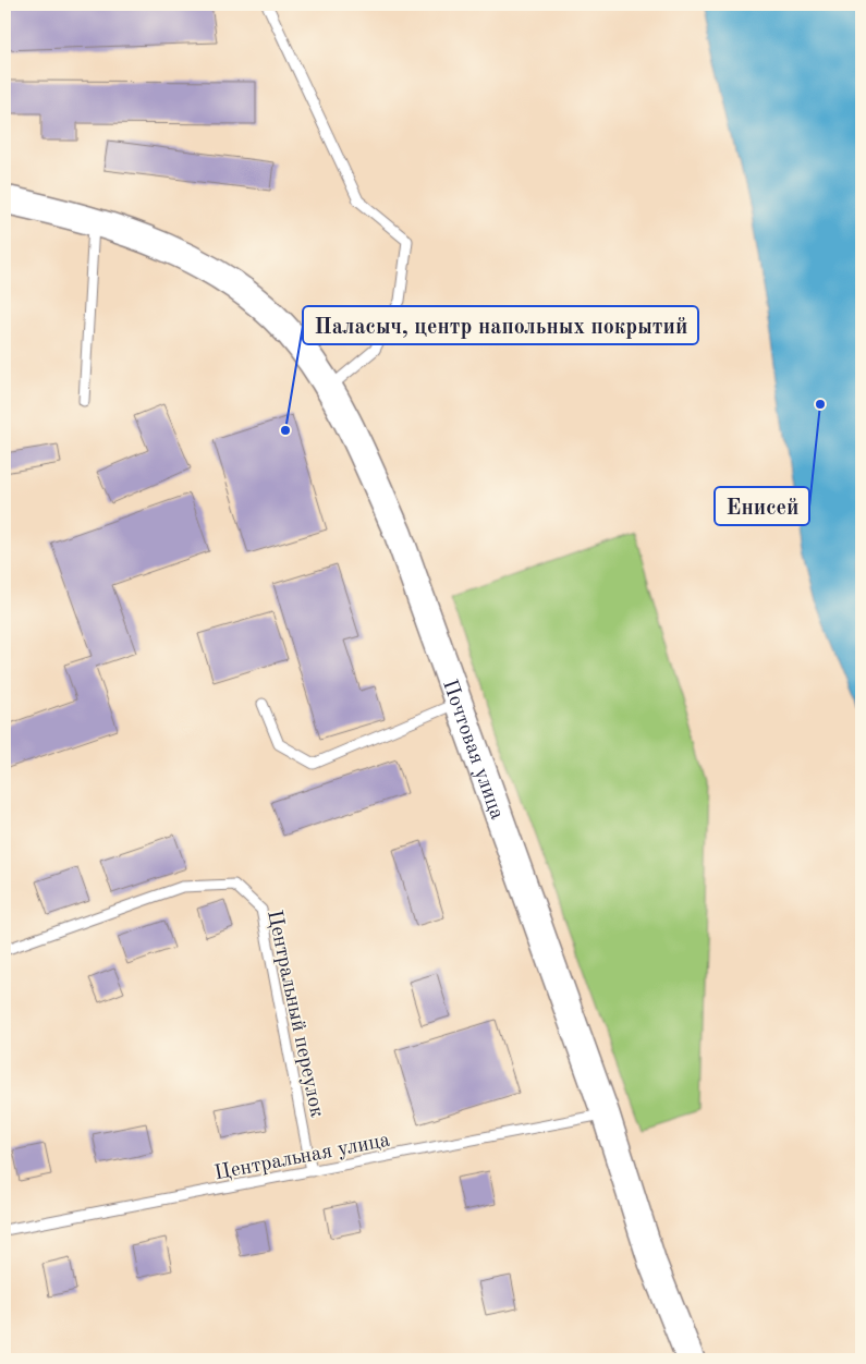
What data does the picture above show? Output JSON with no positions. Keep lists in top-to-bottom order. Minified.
{"streets":{"main road":["Почтовая улица"],"lane":["Центральный переулок","Центральная улица"]},"crossings":[["Почтовая улица","Центральная улица"],["Центральный переулок","Центральная улица"]],"places":["Енисей","Паласыч, центр напольных покрытий"]}
